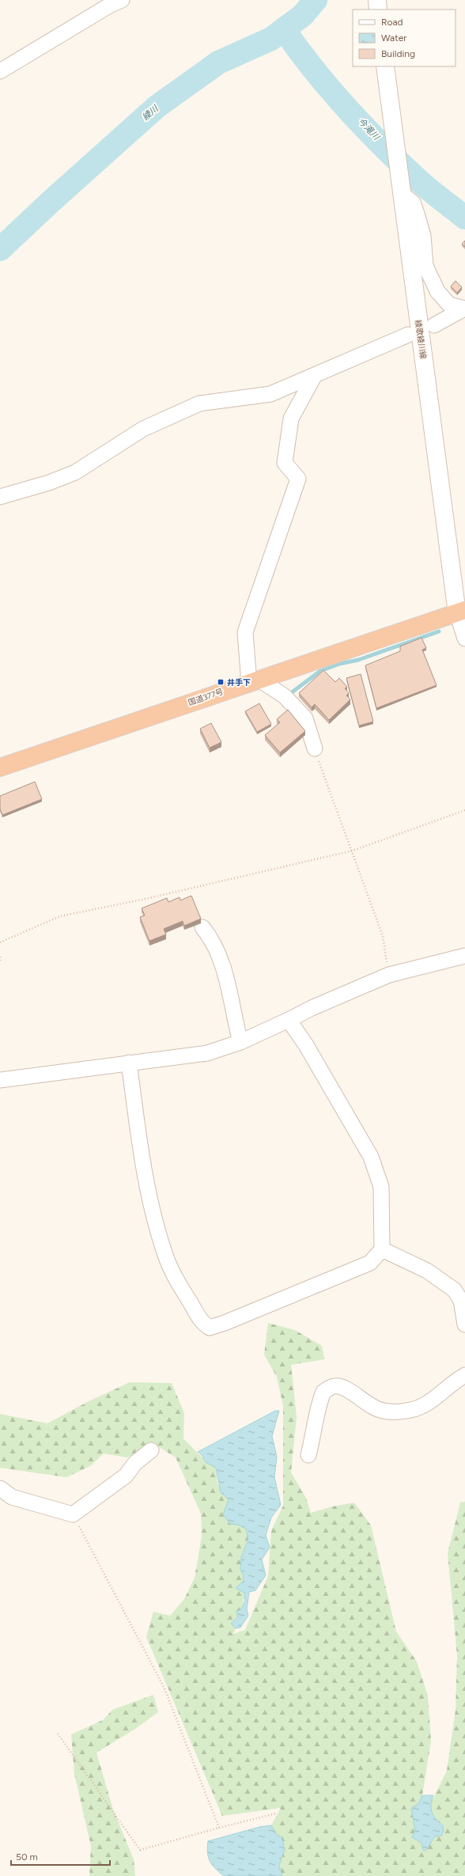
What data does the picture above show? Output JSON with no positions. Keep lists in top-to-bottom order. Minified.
{"streets":{"highway":["国道377号"],"main road":["綾歌綾川線"]},"crossings":[["綾歌綾川線","国道377号"]],"water":["綾川","今滝川"],"places":{"transit":["井手下"]},"legend":["Road","Water","Building"],"scale_bar":"50 m"}
